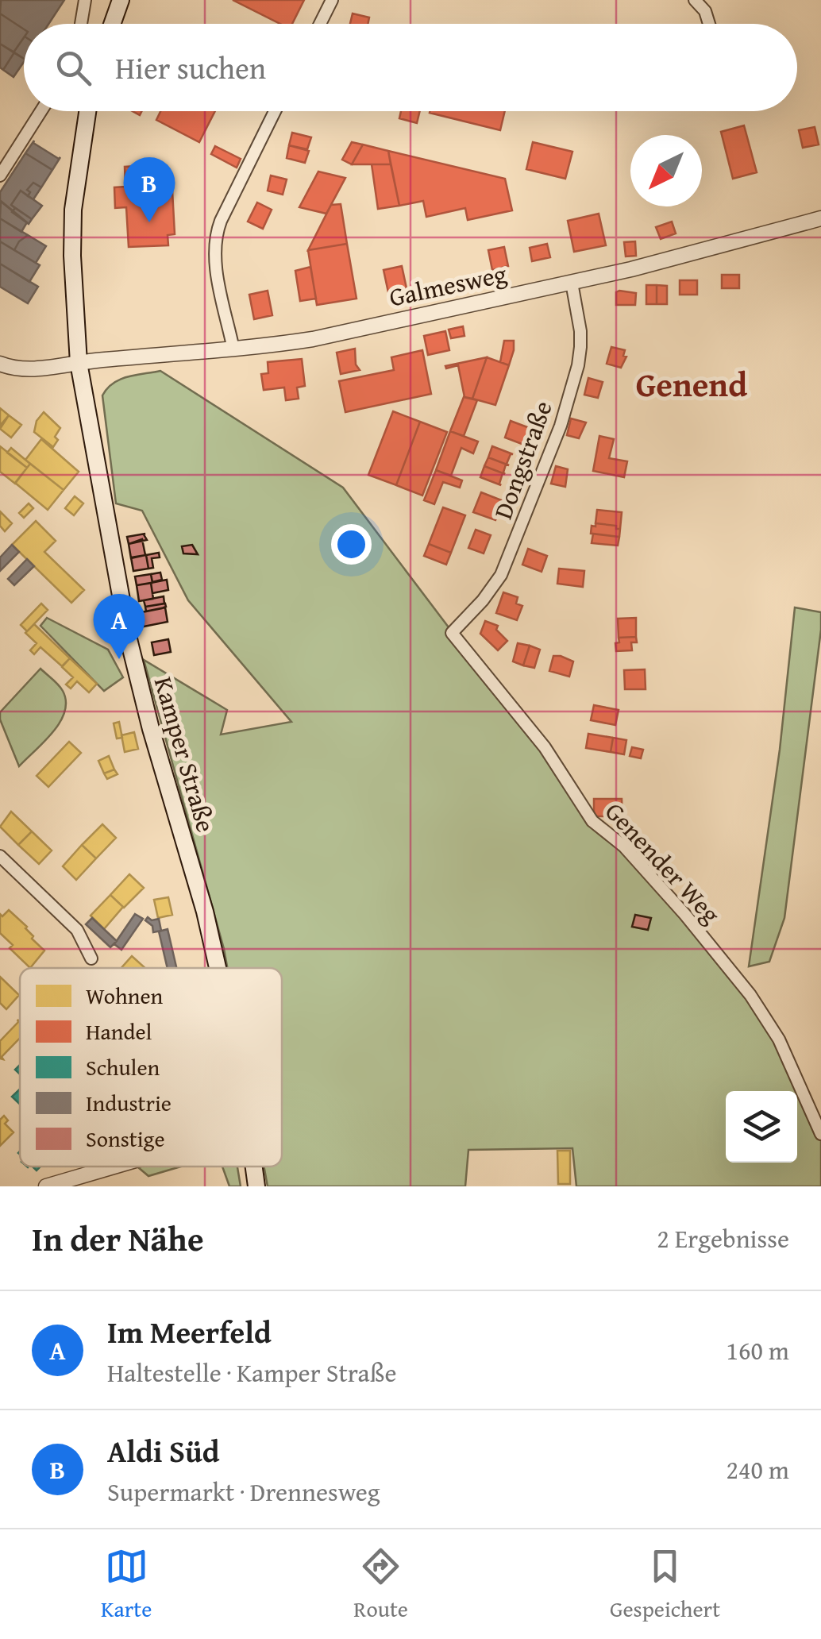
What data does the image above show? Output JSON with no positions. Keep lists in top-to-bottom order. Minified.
{"streets":{"main road":["Kamper Straße"],"street":["Galmesweg","Dongstraße","Genender Weg"]},"crossings":[["Galmesweg","Dongstraße"],["Galmesweg","Kamper Straße"],["Dongstraße","Genender Weg"]],"districts":["Genend"],"legend":["Wohnen","Handel","Schulen","Industrie","Sonstige"],"north":"bottom left","page":{"search":"Hier suchen","pins":["B","A"],"heading":["In der Nähe","2 Ergebnisse"],"list":[{"mark":"A","name":"Im Meerfeld","note":"Haltestelle · Kamper Straße","value":"160 m"},{"mark":"B","name":"Aldi Süd","note":"Supermarkt · Drennesweg","value":"240 m"}],"nav":["Karte","Route","Gespeichert"]}}
